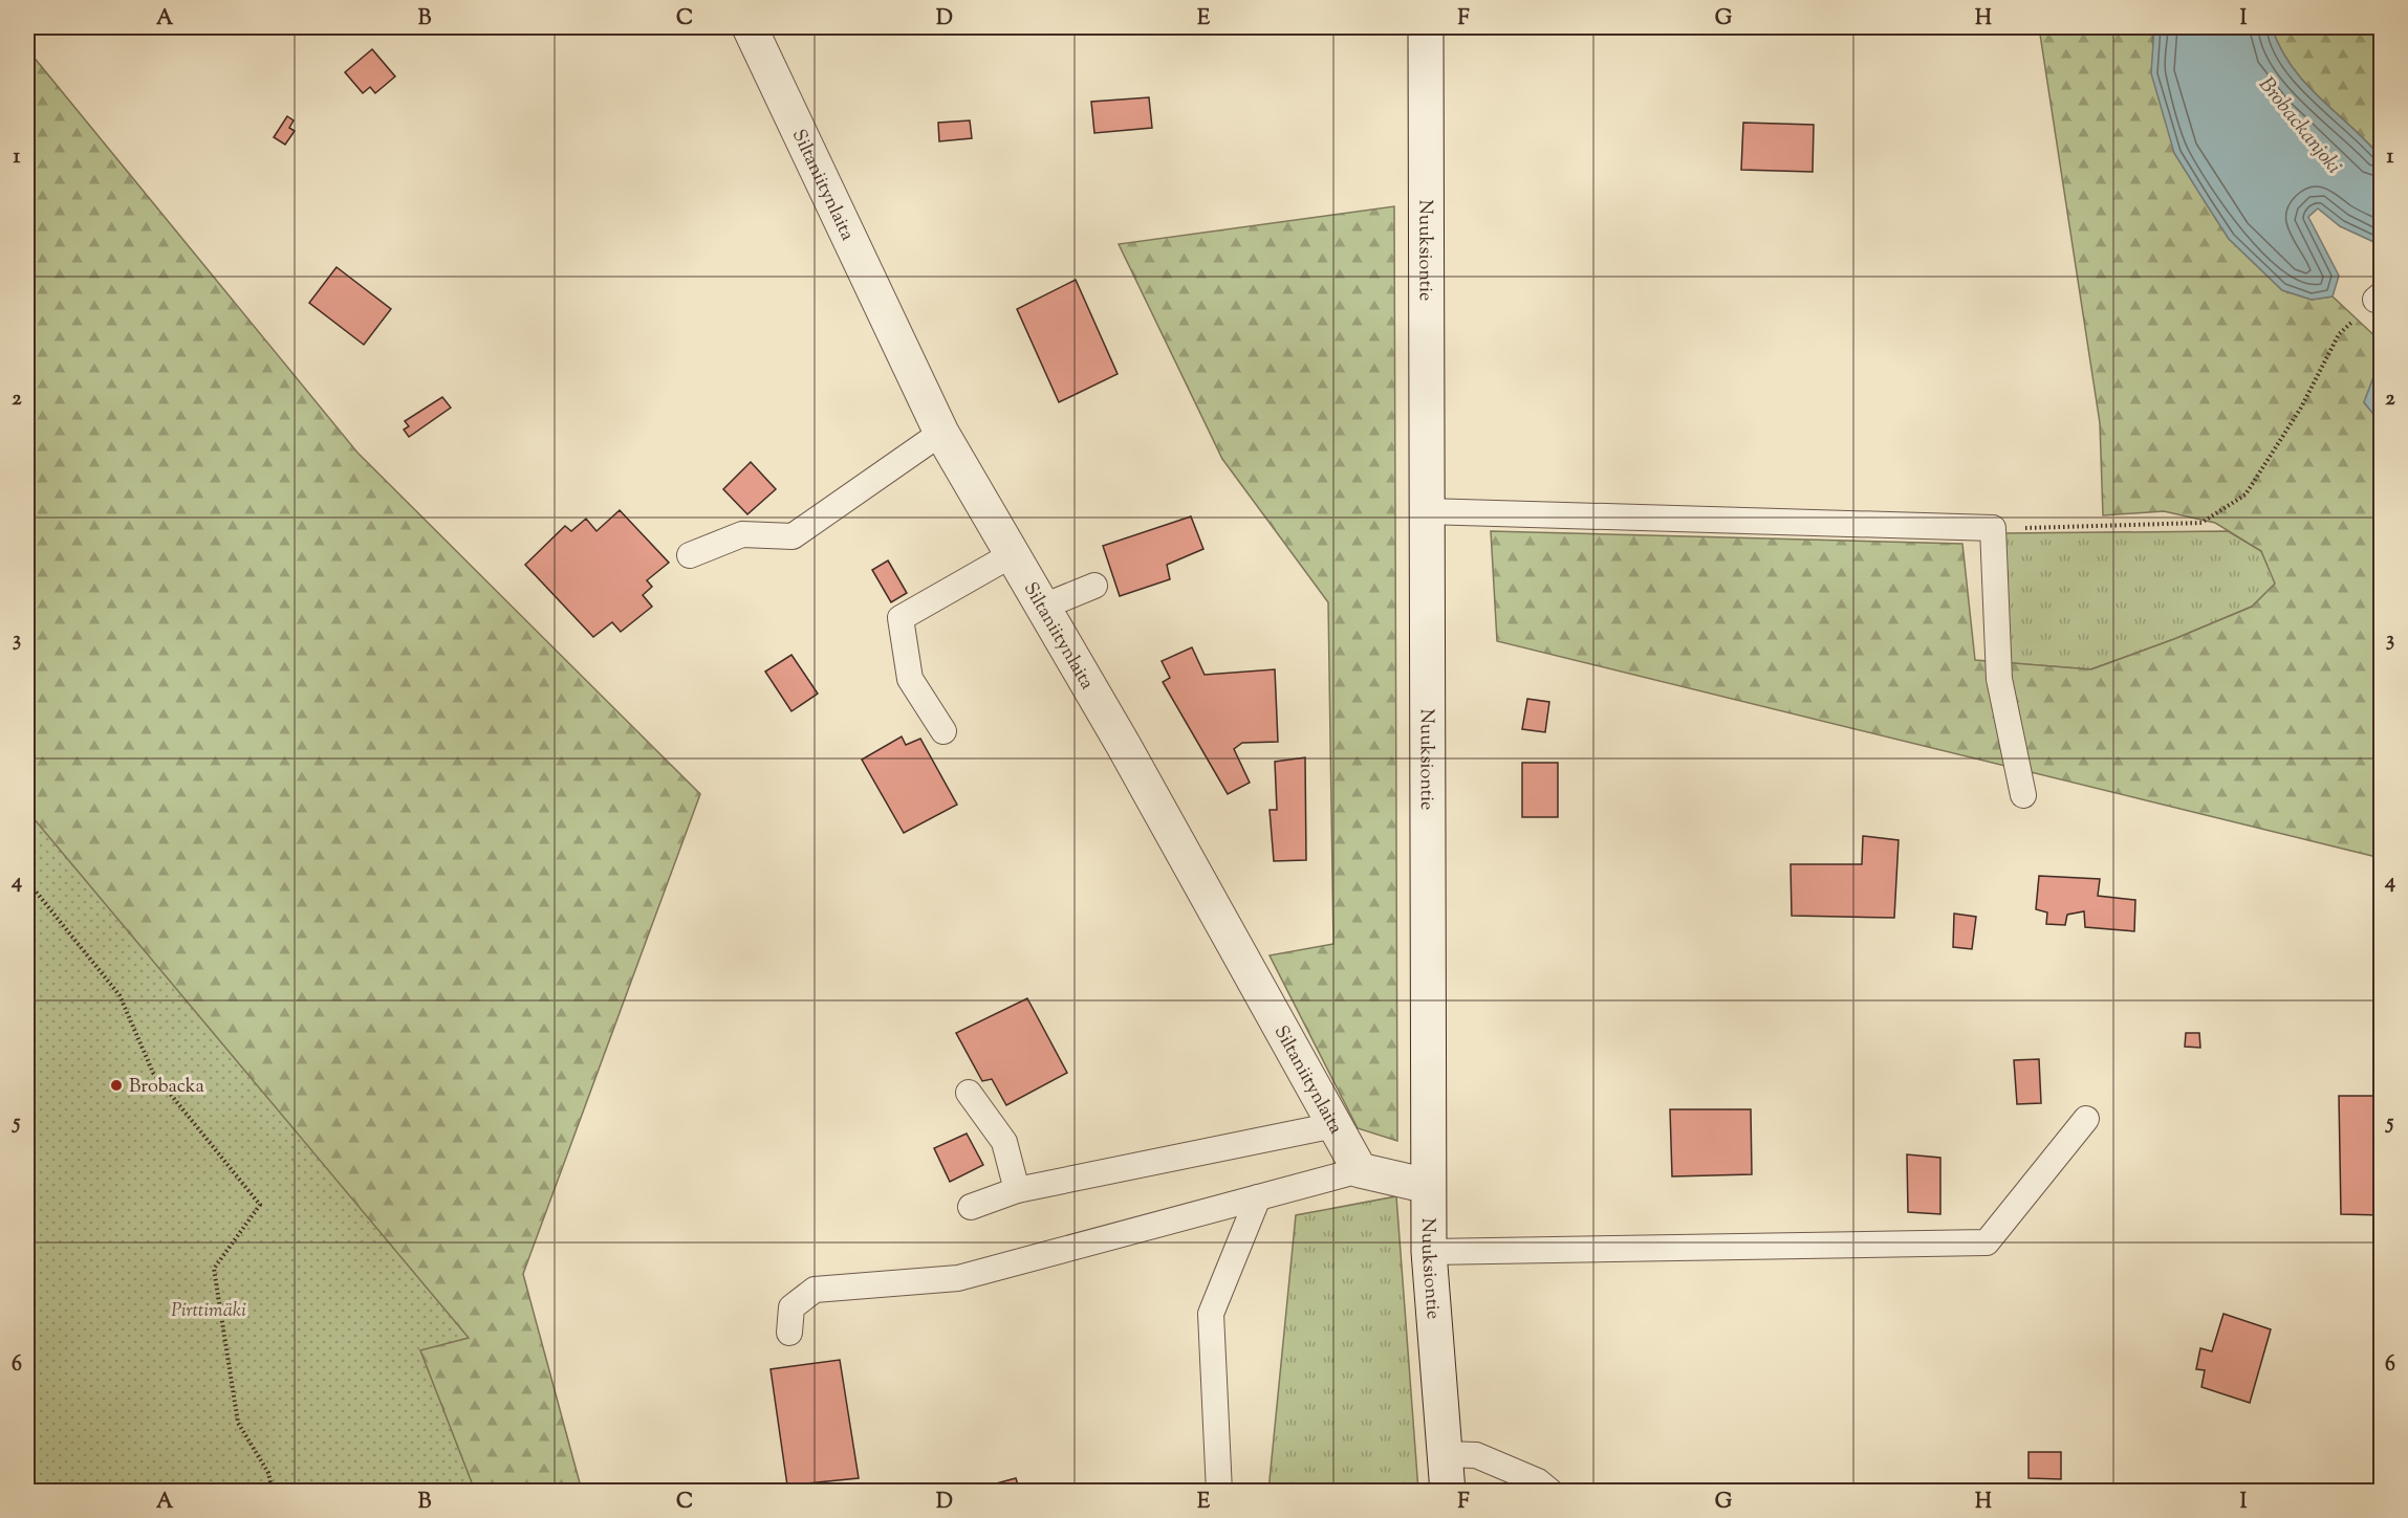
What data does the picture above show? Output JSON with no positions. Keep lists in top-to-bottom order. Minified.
{"streets":{"street":["Siltaniitynlaita","Nuuksiontie"]},"water":["Brobackanjoki"],"parks":["Pirttimäki"],"places":["Brobacka"],"grid":{"columns":["A","B","C","D","E","F","G","H","I"],"rows":["1","2","3","4","5","6"]}}
